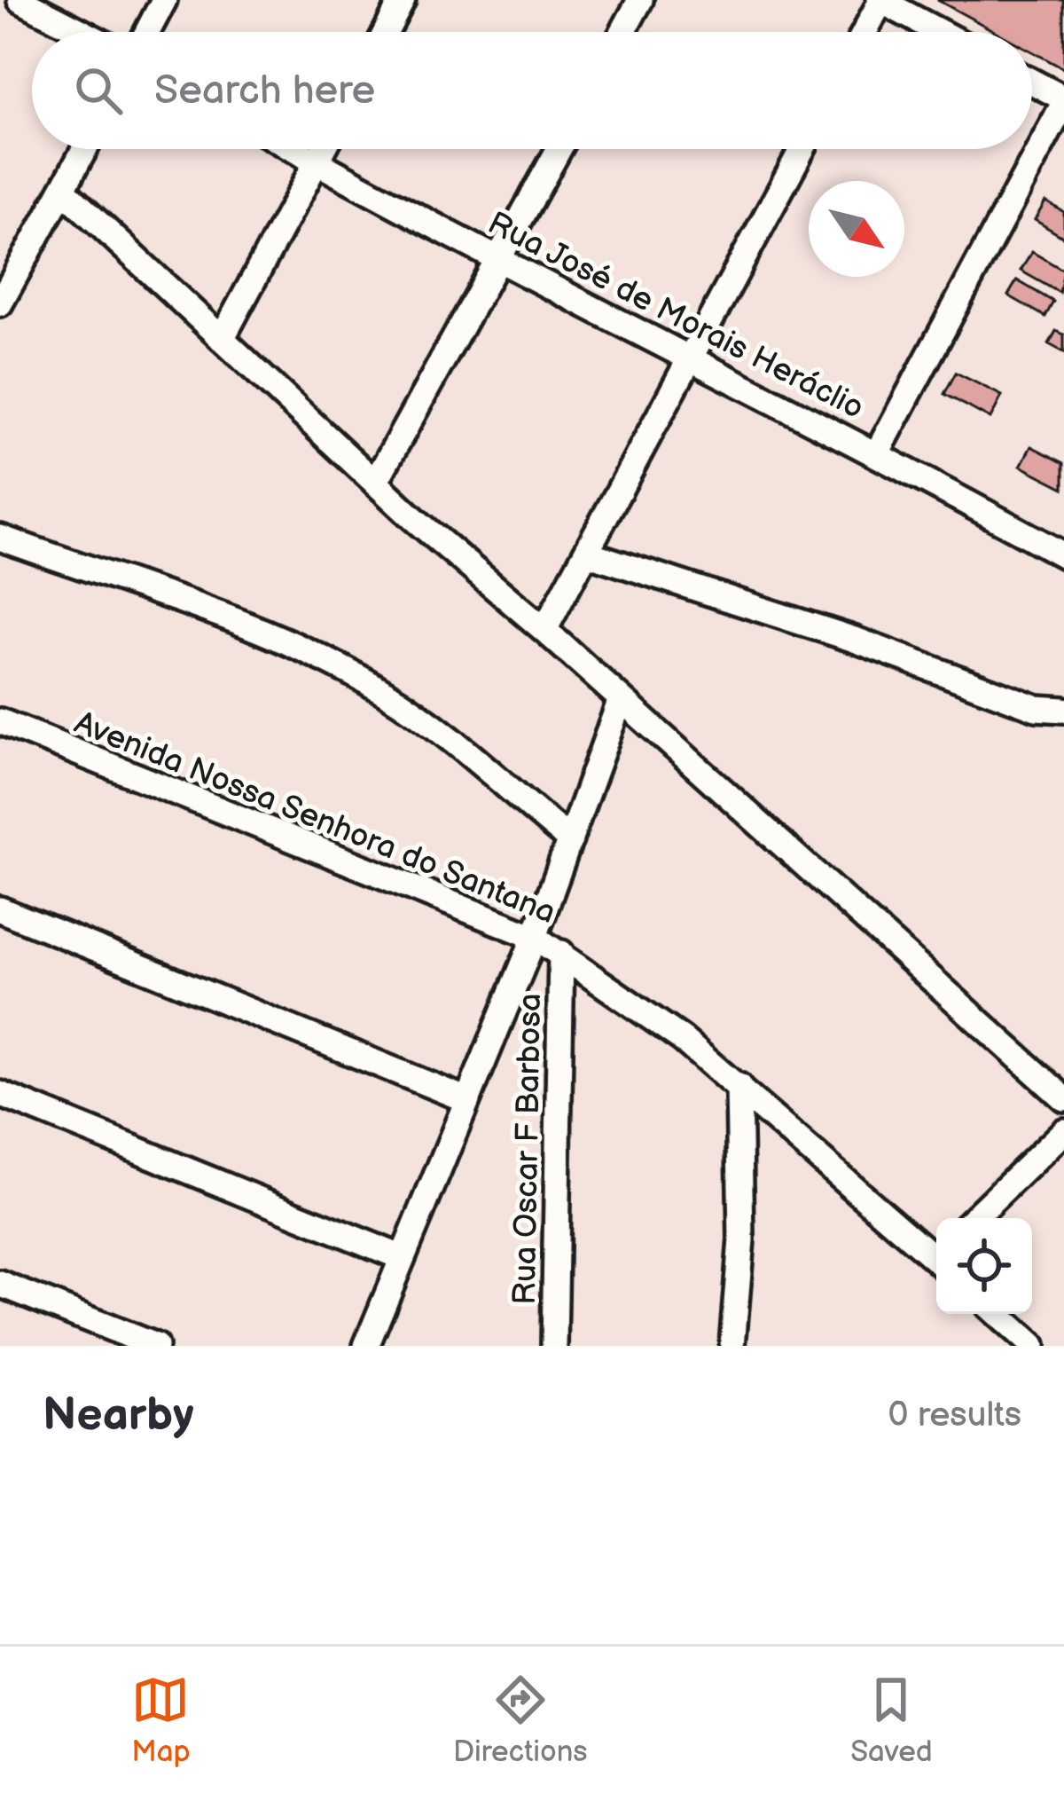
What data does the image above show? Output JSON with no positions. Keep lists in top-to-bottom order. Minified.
{"streets":{"street":["Rua José de Morais Heráclio","Avenida Nossa Senhora do Santana","Rua Oscar F Barbosa"]},"crossings":[["Avenida Nossa Senhora do Santana","Rua Oscar F Barbosa"]],"north":"bottom right","page":{"search":"Search here","heading":["Nearby","0 results"],"nav":["Map","Directions","Saved"]}}
